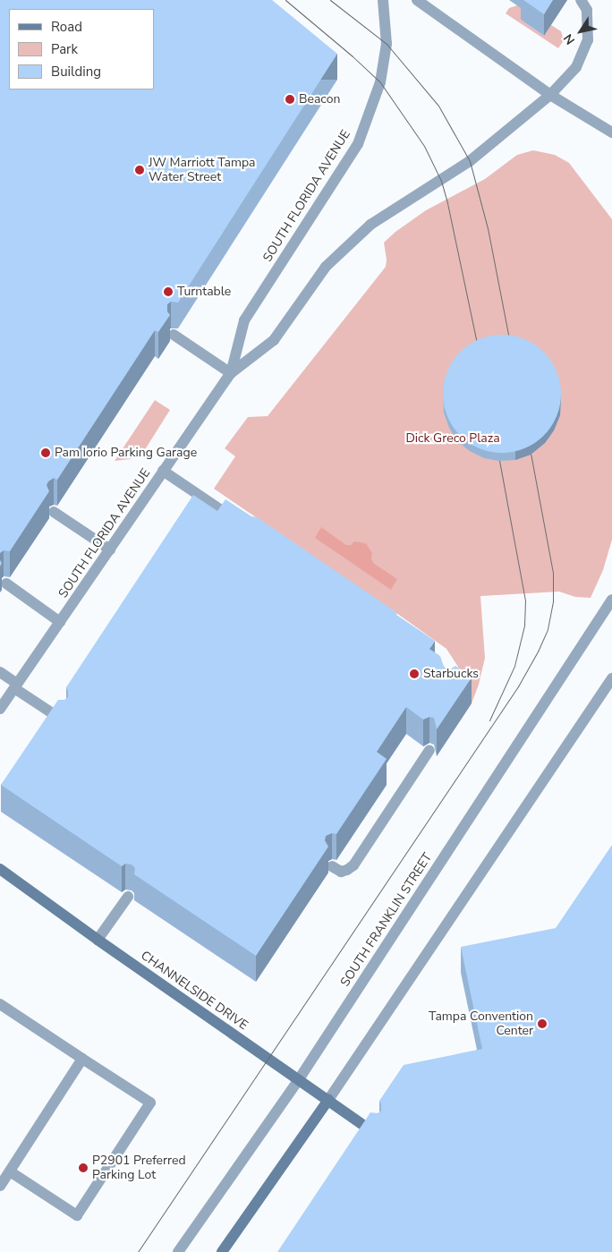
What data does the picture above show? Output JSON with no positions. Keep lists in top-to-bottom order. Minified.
{"streets":{"main road":["CHANNELSIDE DRIVE"],"street":["SOUTH FLORIDA AVENUE","SOUTH FRANKLIN STREET"]},"crossings":[["SOUTH FRANKLIN STREET","CHANNELSIDE DRIVE"]],"parks":["Dick Greco Plaza"],"places":["Beacon","JW Marriott Tampa Water Street","Turntable","Pam Iorio Parking Garage","Starbucks","Tampa Convention Center","P2901 Preferred Parking Lot"],"legend":["Road","Park","Building"],"north":"bottom left"}
